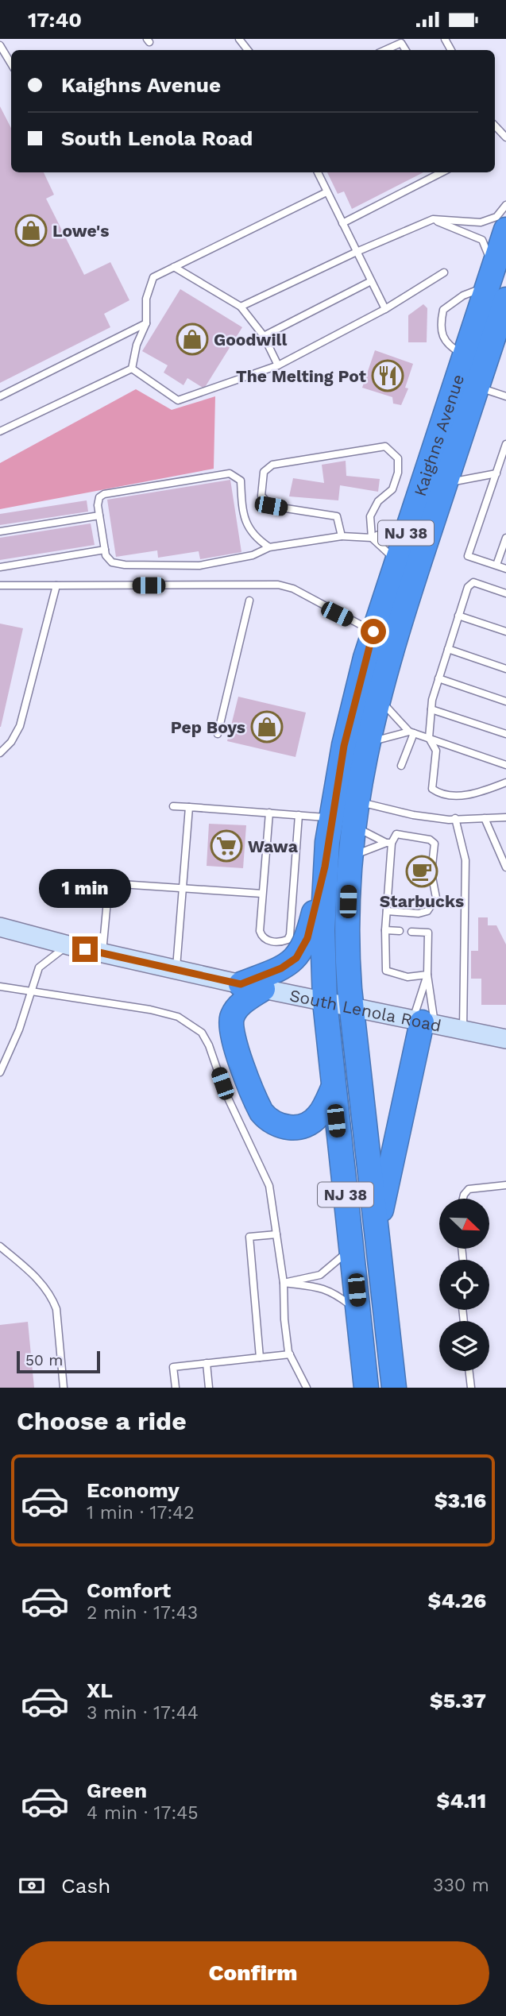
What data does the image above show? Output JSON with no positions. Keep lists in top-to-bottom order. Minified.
{"streets":{"highway":["Kaighns Avenue","NJ 38"],"street":["South Lenola Road"]},"crossings":[["Kaighns Avenue","NJ 38"],["Kaighns Avenue","South Lenola Road"],["NJ 38","South Lenola Road"]],"places":{"shop":["Lowe's","Goodwill","Pep Boys"],"restaurant":["The Melting Pot"],"supermarket":["Wawa"],"cafe":["Starbucks"]},"scale_bar":"50 m","north":"bottom right","page":{"status":"17:40","banner":["Kaighns Avenue","South Lenola Road"],"bubble":"1 min","scale":"50 m","heading":"Choose a ride","list":[{"name":"Economy","note":"1 min · 17:42","value":"$3.16"},{"name":"Comfort","note":"2 min · 17:43","value":"$4.26"},{"name":"XL","note":"3 min · 17:44","value":"$5.37"},{"name":"Green","note":"4 min · 17:45","value":"$4.11"}],"pay":["Cash","330 m"],"buttons":"Confirm"}}
